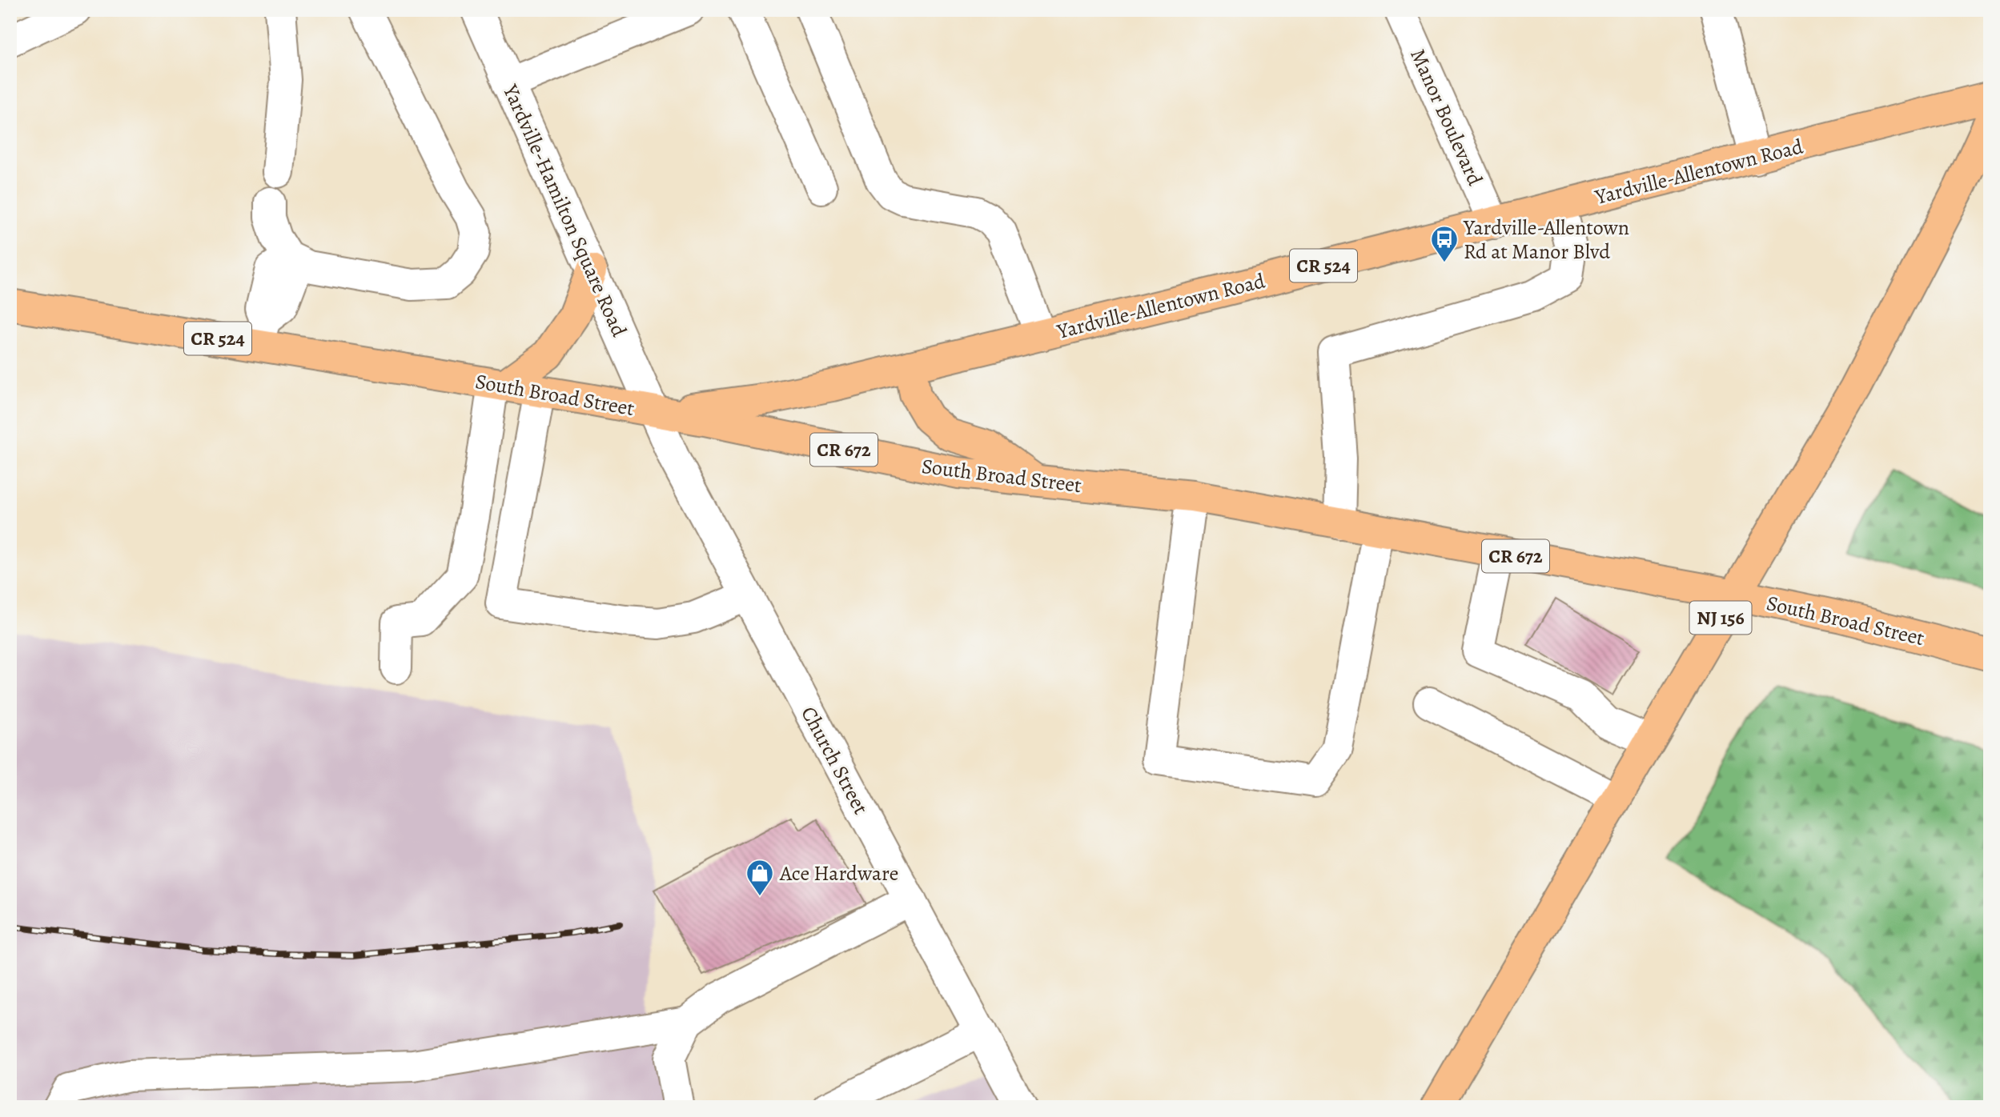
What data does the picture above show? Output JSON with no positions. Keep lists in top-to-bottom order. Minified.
{"streets":{"main road":["Yardville-Allentown Road","CR 524","South Broad Street","CR 672","NJ 156"],"street":["Manor Boulevard","Yardville-Hamilton Square Road","Church Street"]},"crossings":[["Manor Boulevard","Yardville-Allentown Road"],["Yardville-Allentown Road","Yardville-Hamilton Square Road"],["Yardville-Allentown Road","South Broad Street"],["Yardville-Allentown Road","Church Street"],["Yardville-Hamilton Square Road","South Broad Street"],["Yardville-Hamilton Square Road","Church Street"],["South Broad Street","NJ 156"],["South Broad Street","Church Street"]],"places":{"bus stop":["Yardville-Allentown Rd at Manor Blvd"],"shop":["Ace Hardware"]}}
